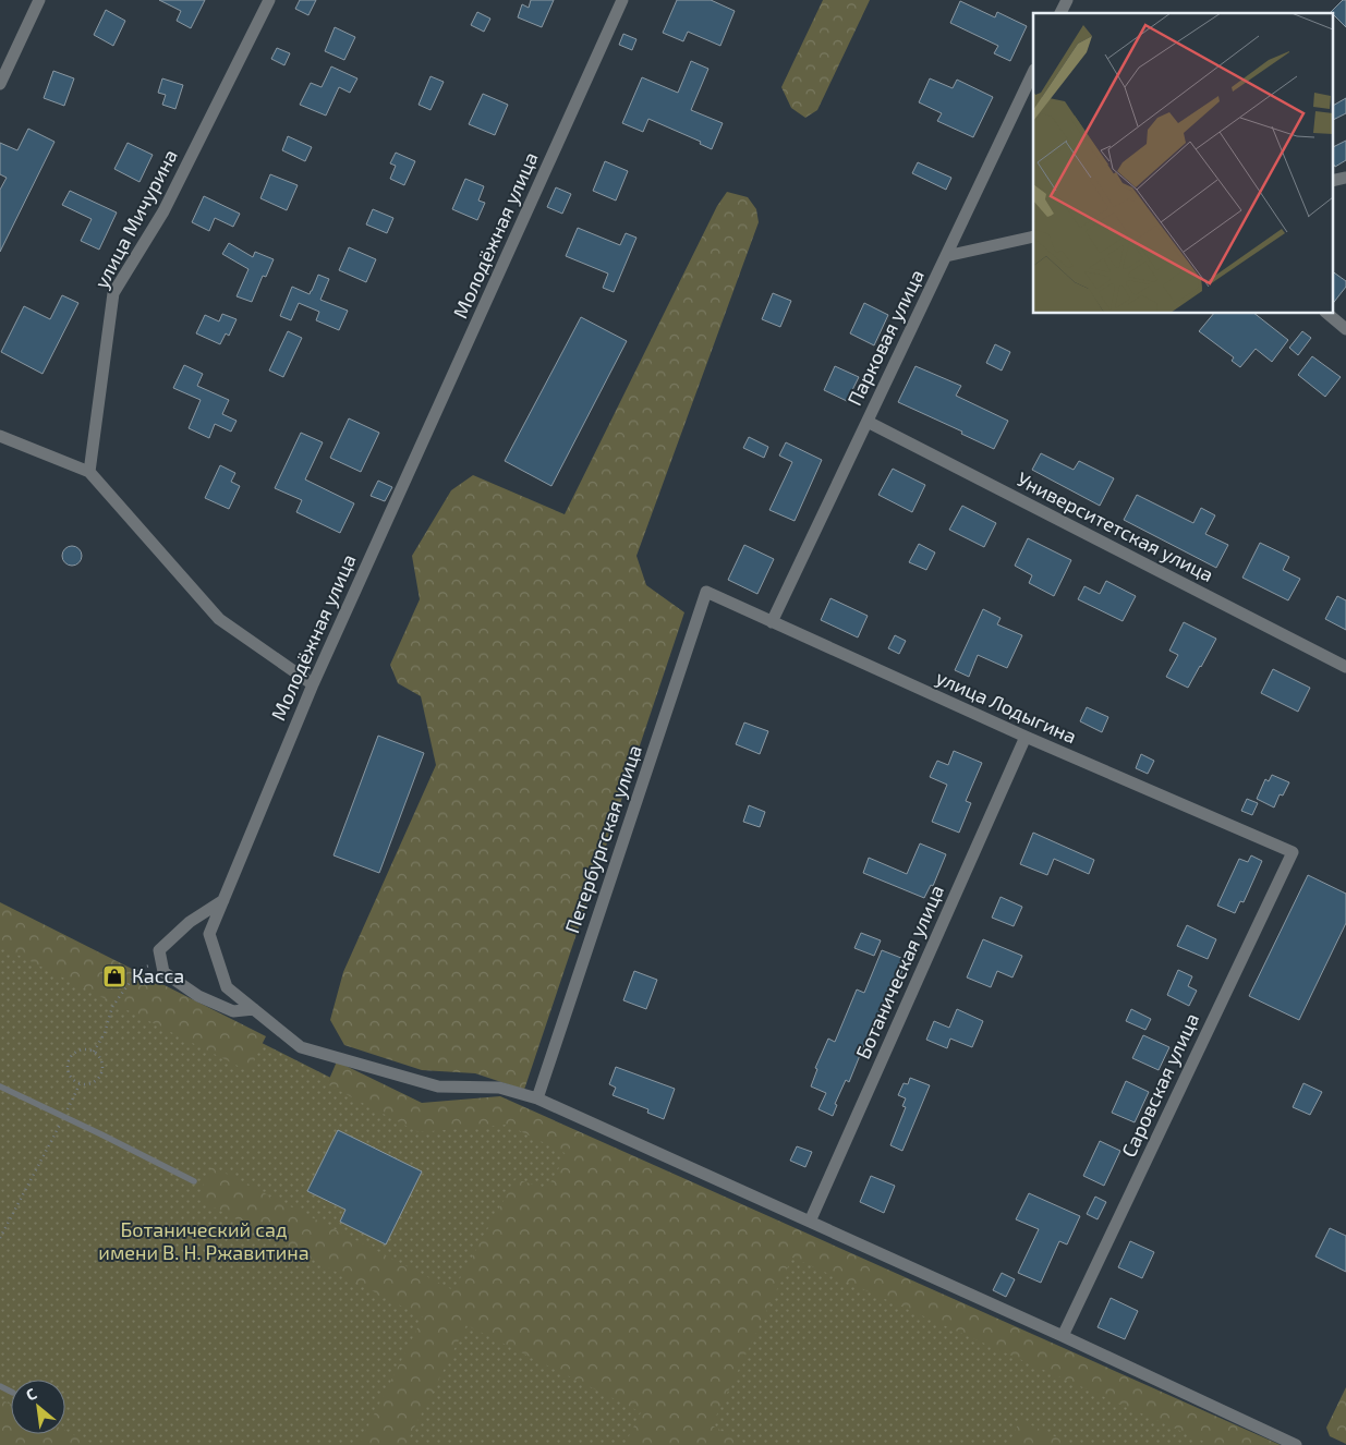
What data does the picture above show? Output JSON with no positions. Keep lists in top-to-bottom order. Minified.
{"streets":{"street":["улица Мичурина","Молодёжная улица","Парковая улица","Университетская улица","улица Лодыгина","Петербургская улица","Ботаническая улица","Саровская улица"]},"crossings":[["Молодёжная улица","Петербургская улица"],["Молодёжная улица","Ботаническая улица"],["Молодёжная улица","Саровская улица"],["Парковая улица","Университетская улица"],["Парковая улица","улица Лодыгина"],["улица Лодыгина","Петербургская улица"],["улица Лодыгина","Ботаническая улица"],["улица Лодыгина","Саровская улица"]],"parks":["Ботанический сад имени В. Н. Ржавитина"],"places":{"shop":["Касса"]},"north":"top left"}
